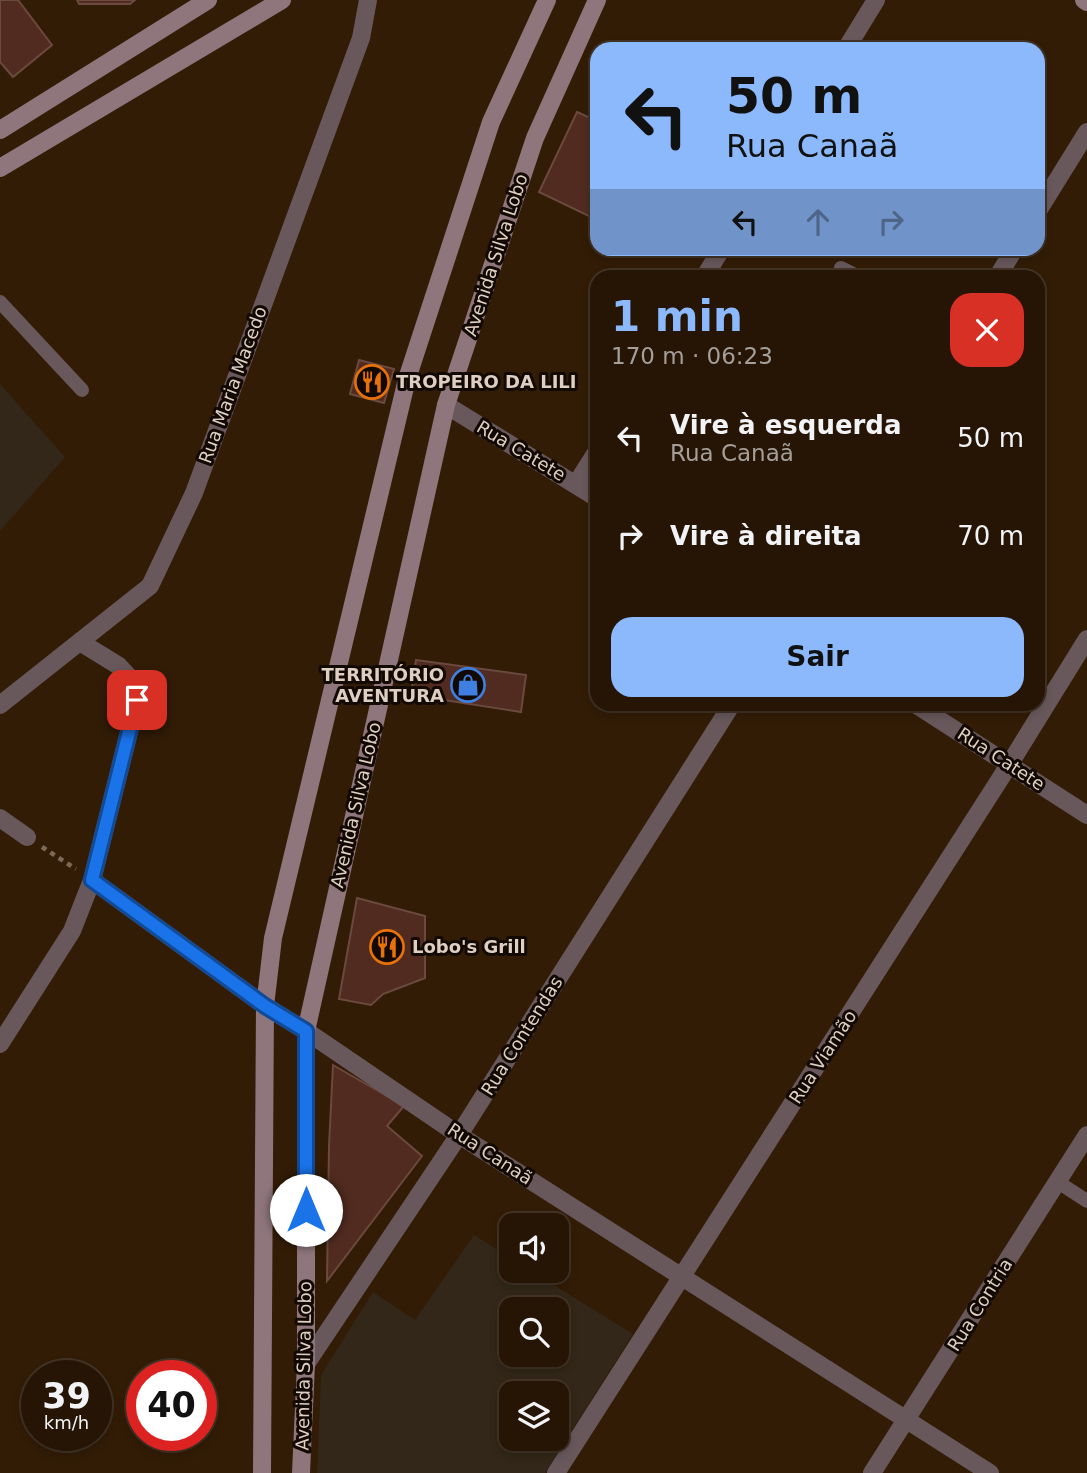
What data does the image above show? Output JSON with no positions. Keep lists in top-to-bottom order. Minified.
{"streets":{"street":["Avenida Silva Lobo","Rua Maria Macedo","Rua Catete","Rua Contendas","Rua Viamão","Rua Canaã","Rua Contria"]},"crossings":[["Avenida Silva Lobo","Rua Catete"],["Avenida Silva Lobo","Rua Contendas"],["Avenida Silva Lobo","Rua Canaã"],["Rua Catete","Rua Viamão"],["Rua Contendas","Rua Canaã"],["Rua Viamão","Rua Canaã"],["Rua Canaã","Rua Contria"]],"places":{"restaurant":["TROPEIRO DA LILI","Lobo's Grill"],"shop":["TERRITÓRIO AVENTURA"]},"page":{"turn":["50 m","Rua Canaã"],"heading":["1 min","170 m · 06:23"],"list":[{"name":"Vire à esquerda","note":"Rua Canaã","value":"50 m"},{"name":"Vire à direita","value":"70 m"}],"buttons":"Sair","speed":"39 km/h","limit":"40"}}
